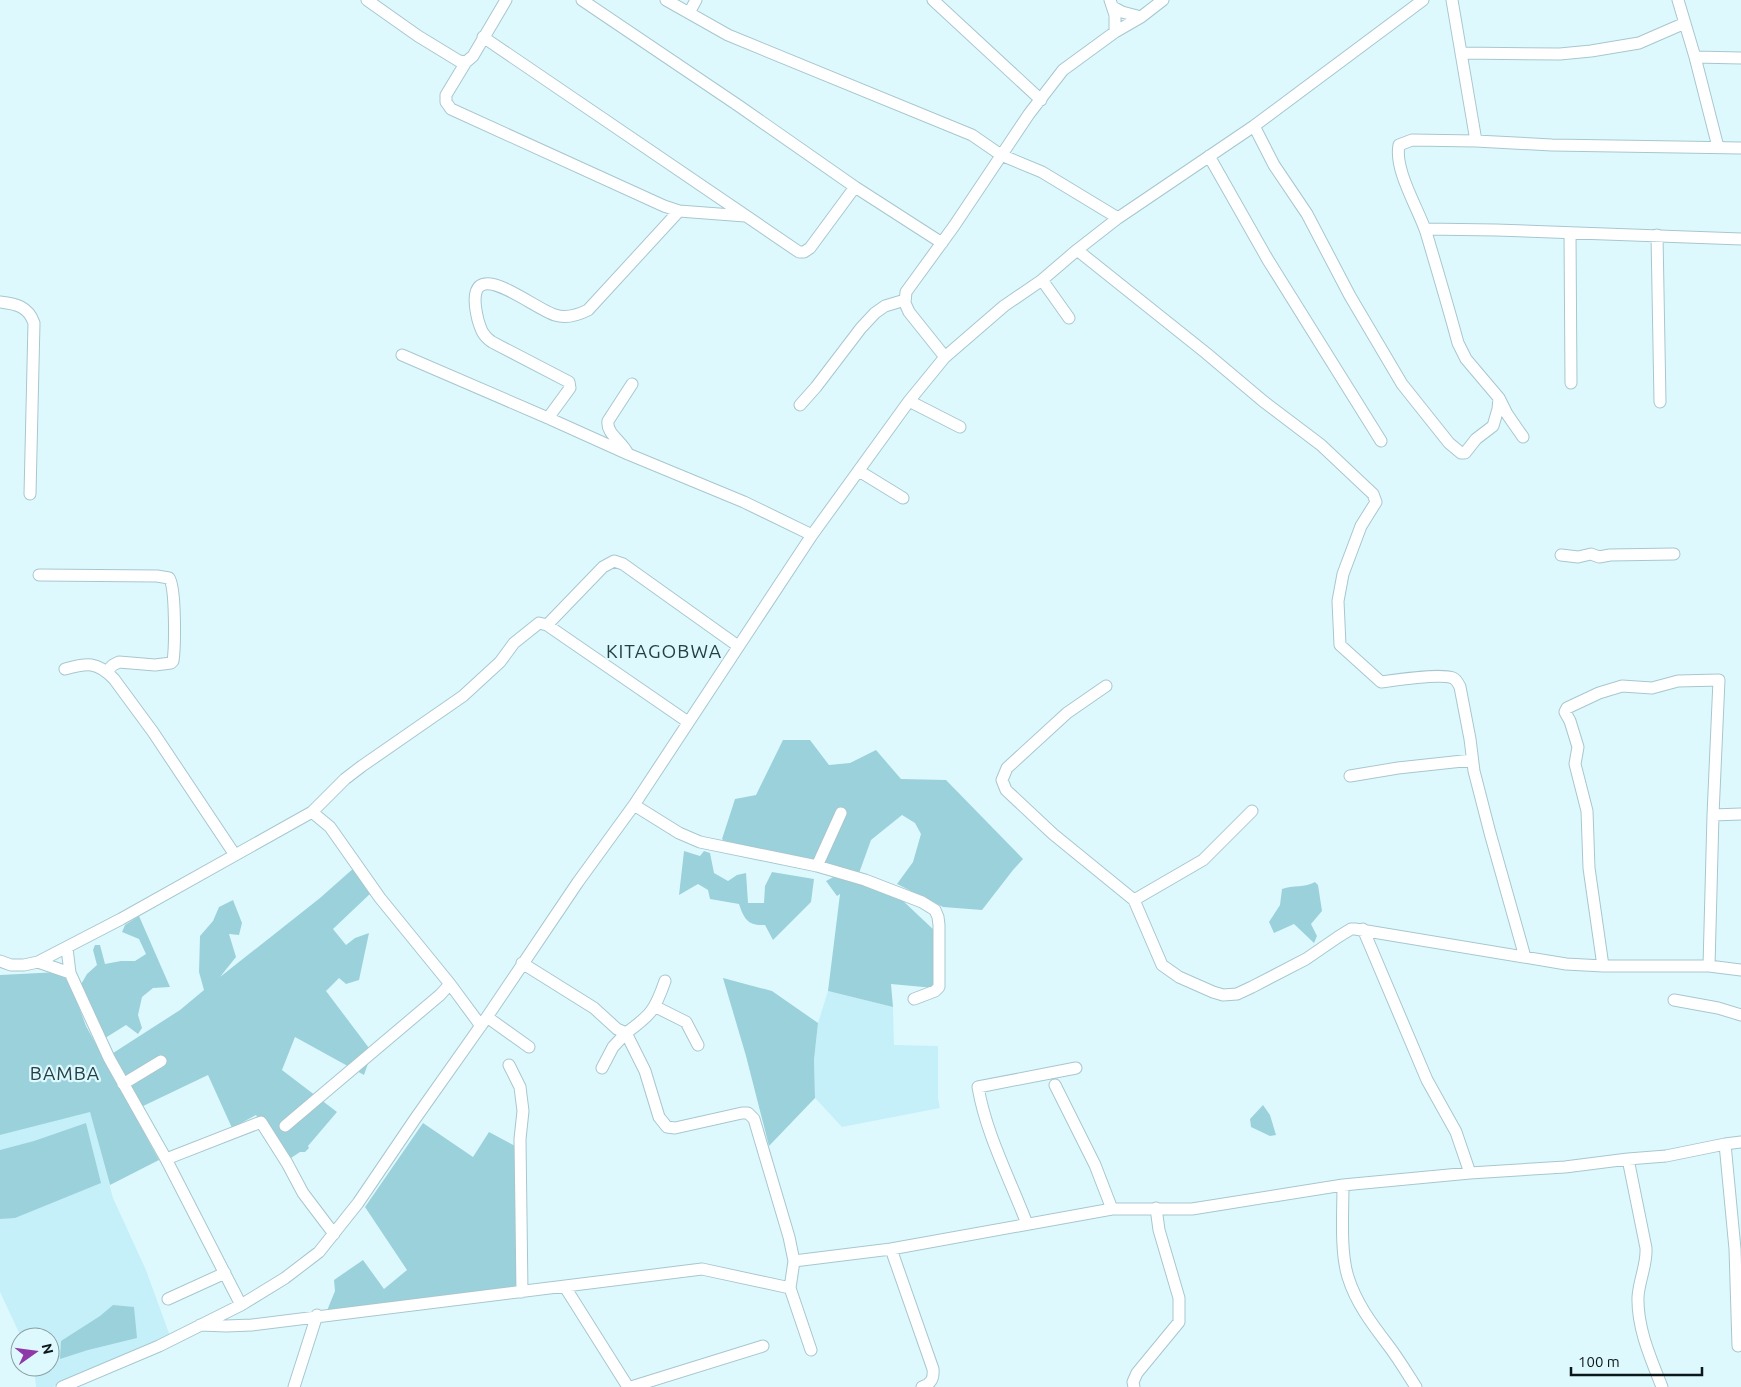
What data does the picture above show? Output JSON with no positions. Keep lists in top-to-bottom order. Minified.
{"districts":["KITAGOBWA","BAMBA"],"scale_bar":"100 m","north":"right"}
